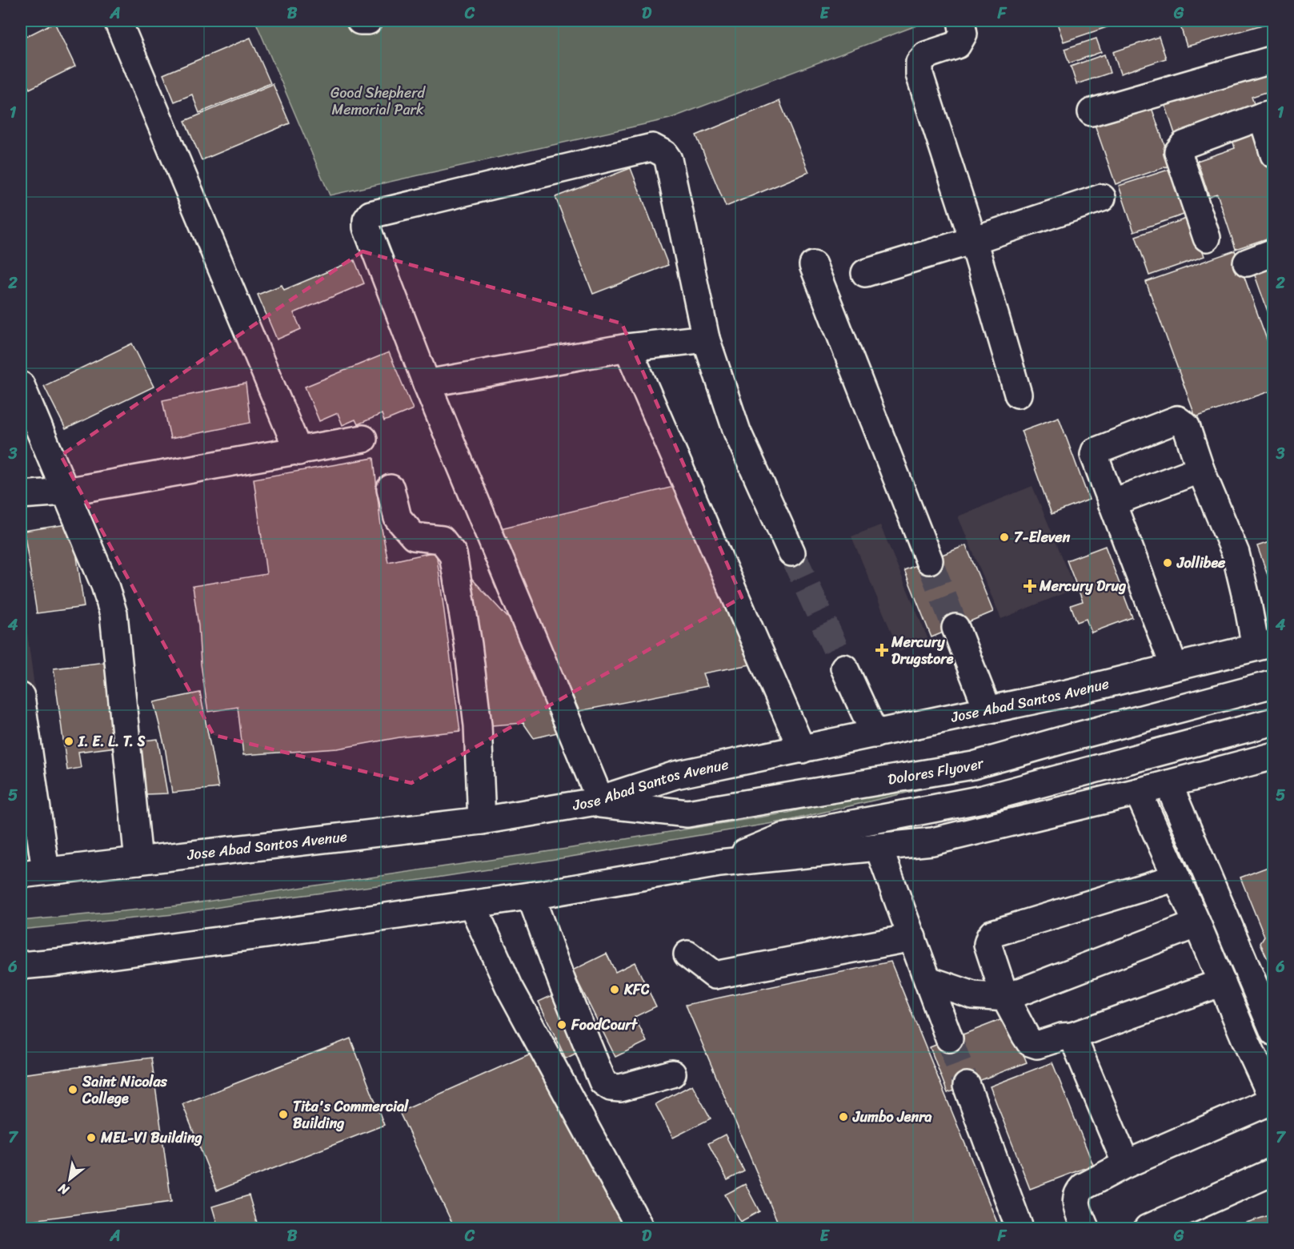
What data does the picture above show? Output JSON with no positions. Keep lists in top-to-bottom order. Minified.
{"streets":{"main road":["Jose Abad Santos Avenue","Dolores Flyover"]},"crossings":[["Jose Abad Santos Avenue","Dolores Flyover"]],"parks":["Good Shepherd Memorial Park"],"places":{"other":["7-Eleven","Jollibee","I. E. L. T. S","KFC","FoodCourt","Saint Nicolas College","Tita's Commercial Building","Jumbo Jenra","MEL-VI Building"],"health":["Mercury Drug","Mercury Drugstore"]},"north":"bottom left","grid":{"columns":["A","B","C","D","E","F","G"],"rows":["1","2","3","4","5","6","7"]}}
